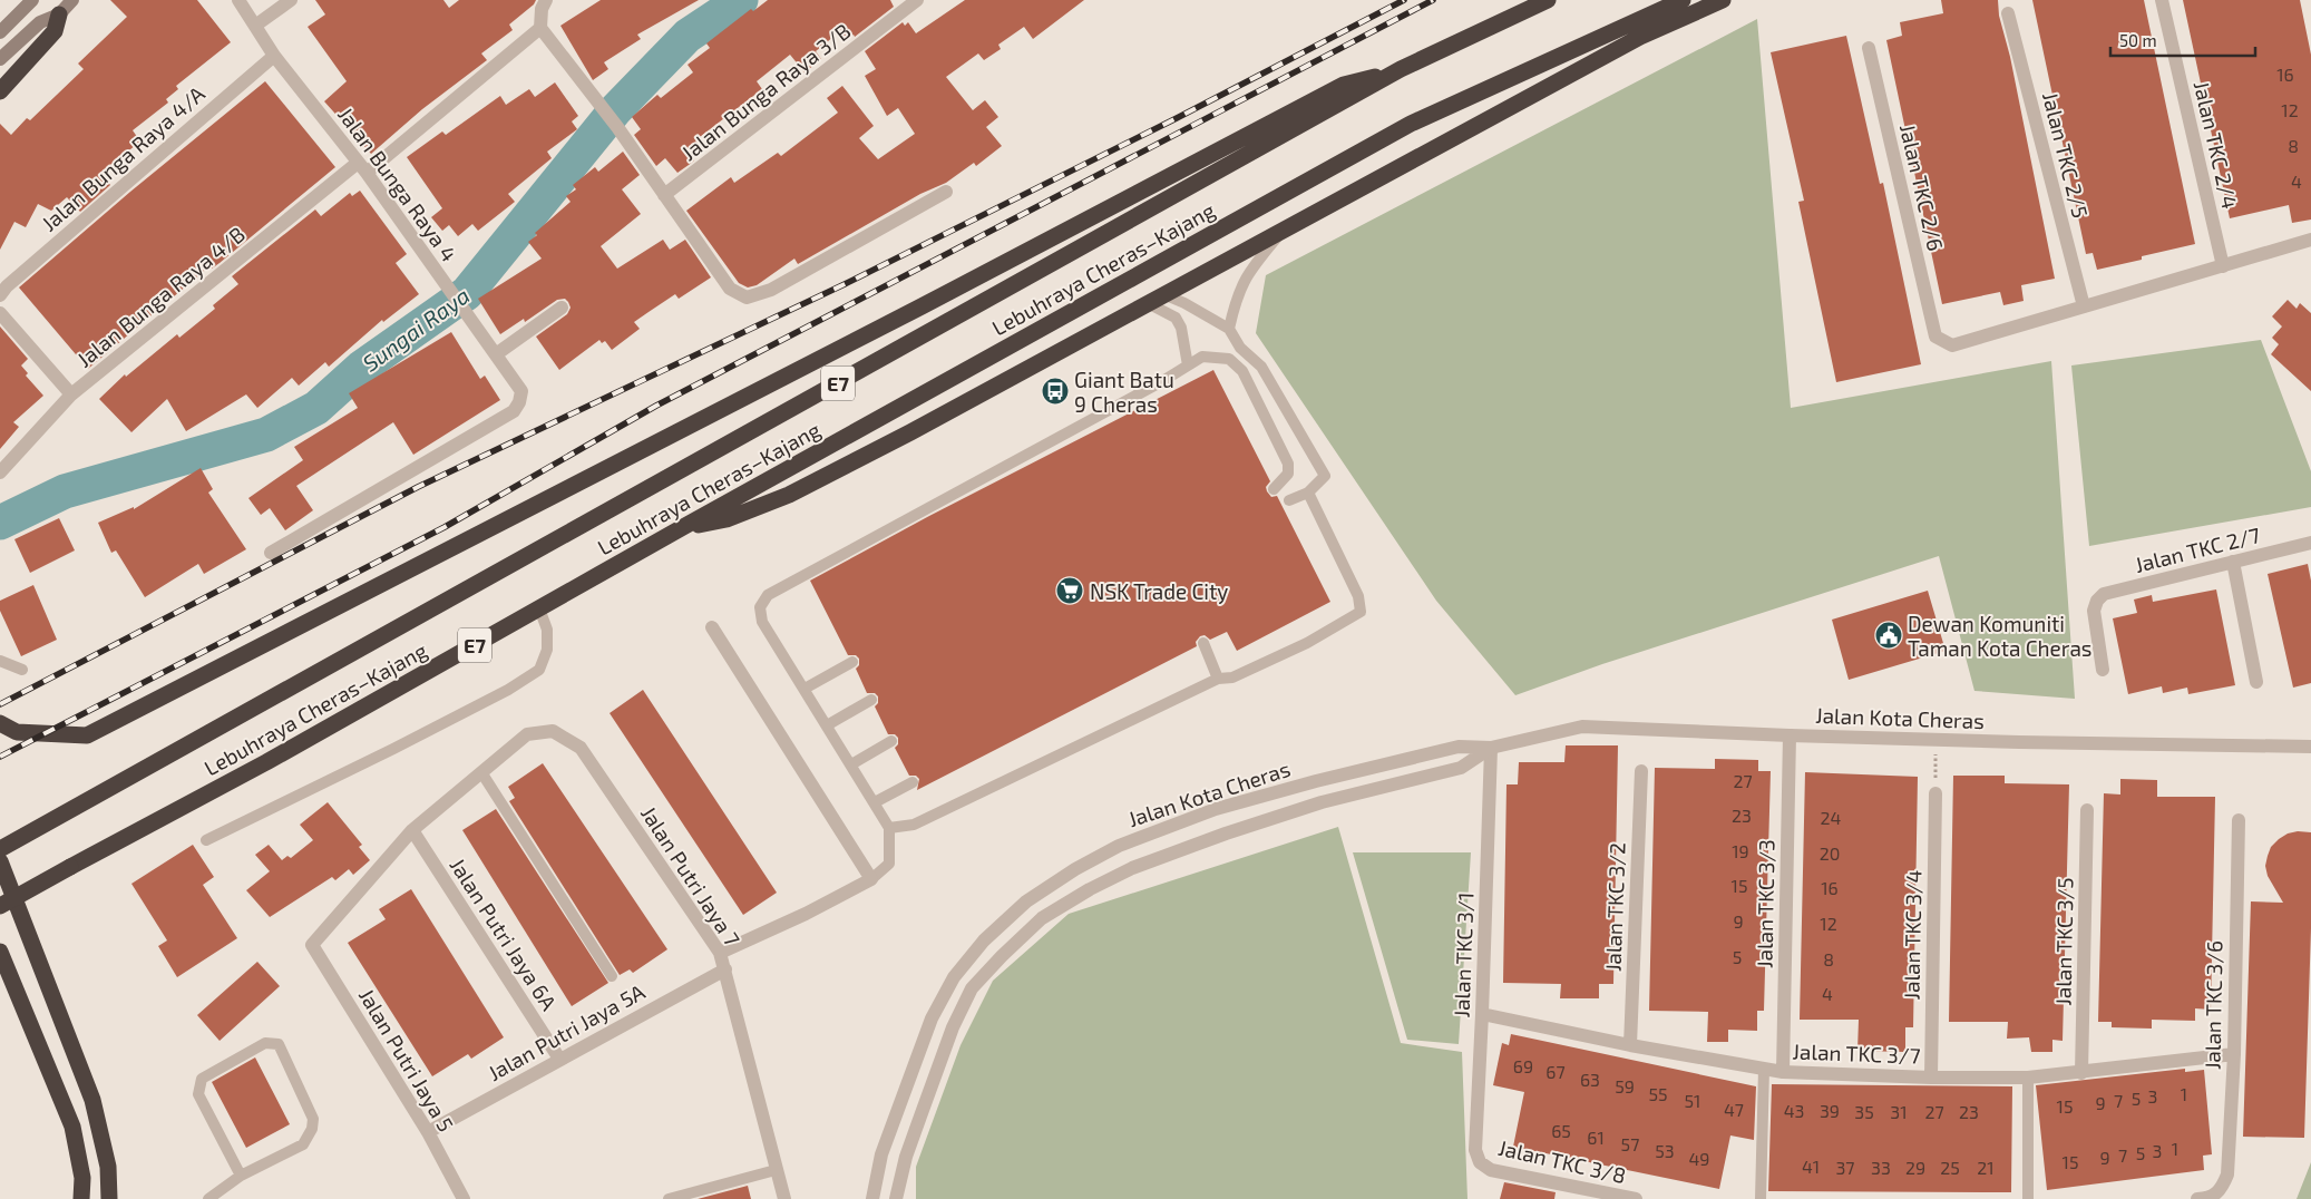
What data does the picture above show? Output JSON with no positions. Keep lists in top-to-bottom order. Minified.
{"streets":{"highway":["Lebuhraya Cheras–Kajang","E7"],"street":["Jalan Bunga Raya 3/B","Jalan TKC 2/4","Jalan TKC 2/5","Jalan Bunga Raya 4/A","Jalan Bunga Raya 4","Jalan TKC 2/6","Jalan Bunga Raya 4/B","Jalan TKC 2/7","Jalan Kota Cheras","Jalan Putri Jaya 7","Jalan TKC 3/3","Jalan TKC 3/2","Jalan Putri Jaya 6A","Jalan TKC 3/4","Jalan TKC 3/5","Jalan TKC 3/1","Jalan TKC 3/6","Jalan Putri Jaya 5A","Jalan TKC 3/7","Jalan Putri Jaya 5","Jalan TKC 3/8"]},"crossings":[["Jalan TKC 2/5","Jalan TKC 2/6"],["Jalan Bunga Raya 4/A","Jalan Bunga Raya 4"],["Jalan Bunga Raya 4","Jalan Bunga Raya 4/B"],["Jalan Kota Cheras","Jalan TKC 3/3"],["Jalan Kota Cheras","Jalan TKC 3/1"],["Jalan Putri Jaya 7","Jalan Putri Jaya 5A"],["Jalan TKC 3/3","Jalan TKC 3/7"],["Jalan TKC 3/2","Jalan TKC 3/7"],["Jalan Putri Jaya 6A","Jalan Putri Jaya 5A"],["Jalan Putri Jaya 6A","Jalan Putri Jaya 5"],["Jalan TKC 3/4","Jalan TKC 3/7"],["Jalan TKC 3/5","Jalan TKC 3/7"],["Jalan TKC 3/1","Jalan TKC 3/7"],["Jalan TKC 3/1","Jalan TKC 3/8"],["Jalan TKC 3/6","Jalan TKC 3/7"],["Jalan Putri Jaya 5A","Jalan Putri Jaya 5"]],"water":["Sungai Raya"],"places":{"bus stop":["Giant Batu 9 Cheras"],"supermarket":["NSK Trade City"],"public building":["Dewan Komuniti Taman Kota Cheras"]},"house_numbers":["16","12","8","4","27","23","24","19","20","15","16","9","12","5","8","4","69","67","63","59","55","1","3","5","51","7","9","15","47","43","39","35","31","27","23","65","61","57","1","53","3","5","7","9","49","15","41","37","33","29","25","21"],"scale_bar":"50 m"}
